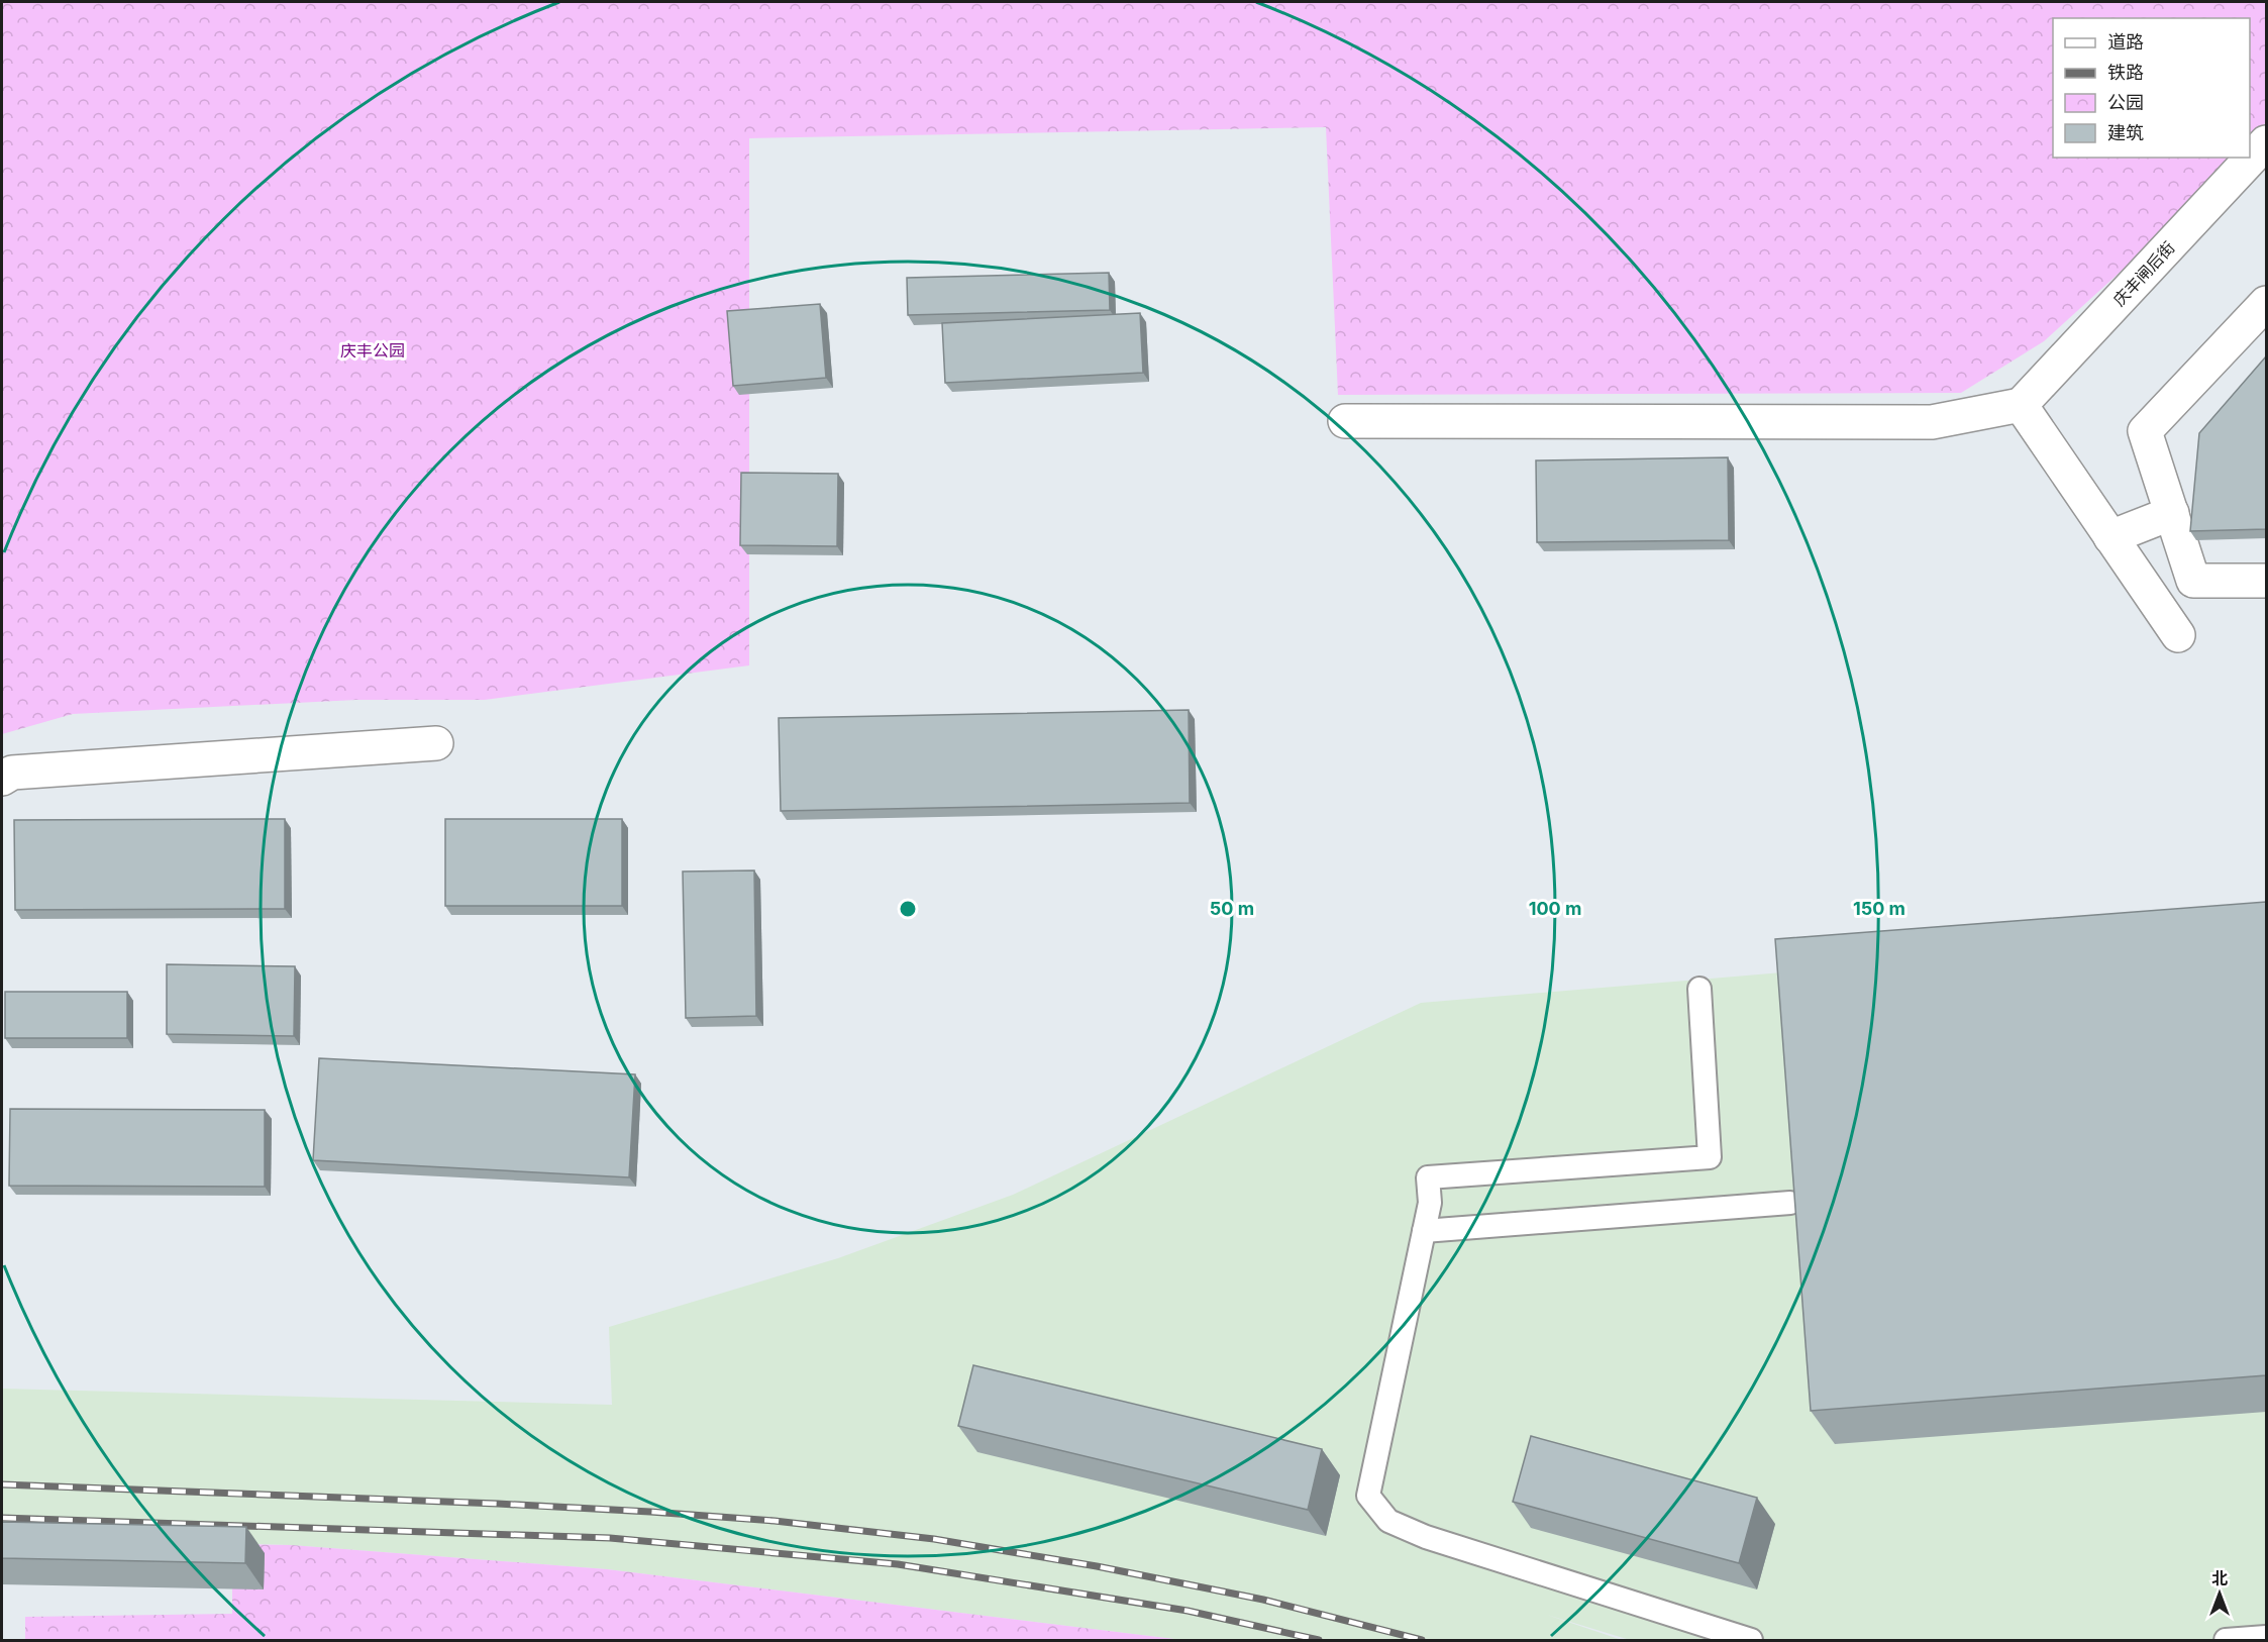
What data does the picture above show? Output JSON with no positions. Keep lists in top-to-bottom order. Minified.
{"streets":{"street":["庆丰闸后街"]},"parks":["庆丰公园"],"legend":["道路","铁路","公园","建筑"],"north":"top","rings":["50 m","100 m","150 m"]}
